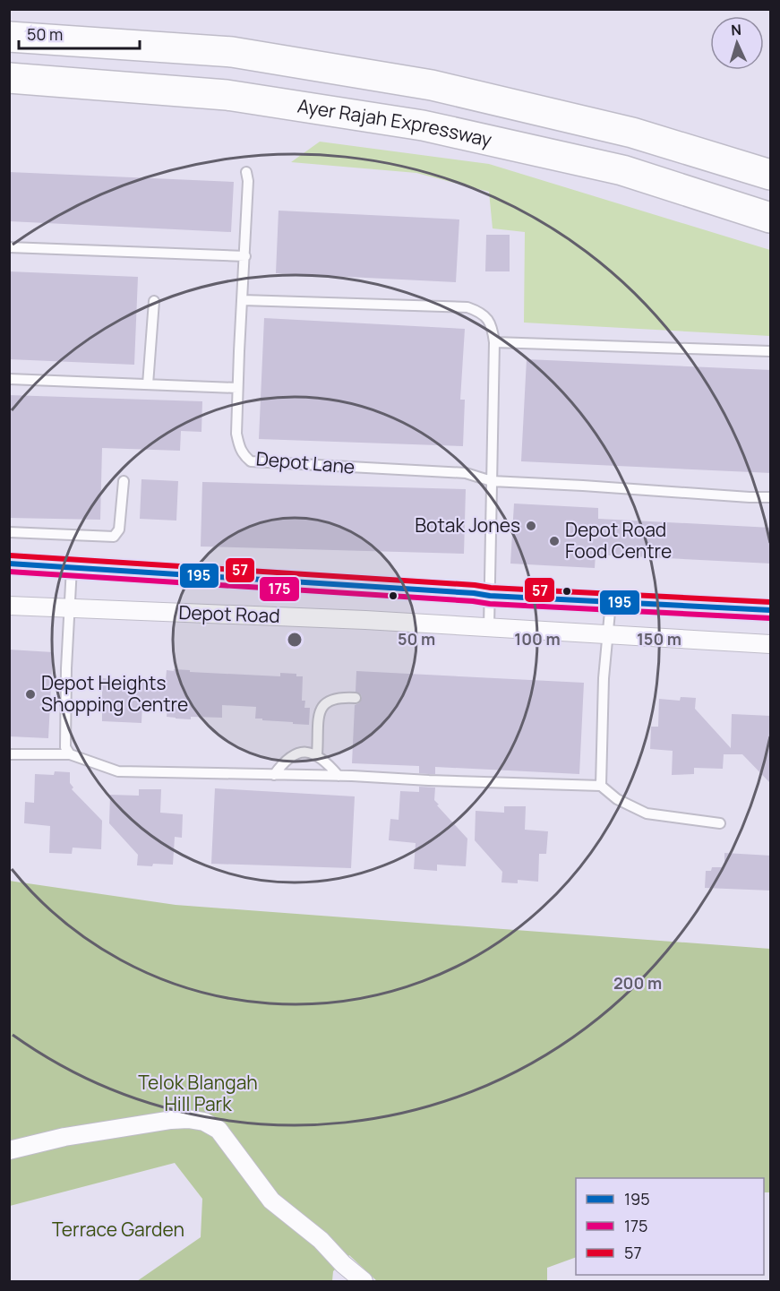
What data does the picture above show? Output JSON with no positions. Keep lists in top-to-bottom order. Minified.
{"streets":{"highway":["Ayer Rajah Expressway"],"street":["Depot Road"],"lane":["Depot Lane"]},"parks":["Telok Blangah Hill Park","Terrace Garden"],"places":["Botak Jones","Depot Road Food Centre","Depot Heights Shopping Centre"],"lines":["transit line 57","transit line 195","transit line 175"],"legend":["195","175","57"],"scale_bar":"50 m","north":"top","rings":["50 m","100 m","150 m","200 m"]}
